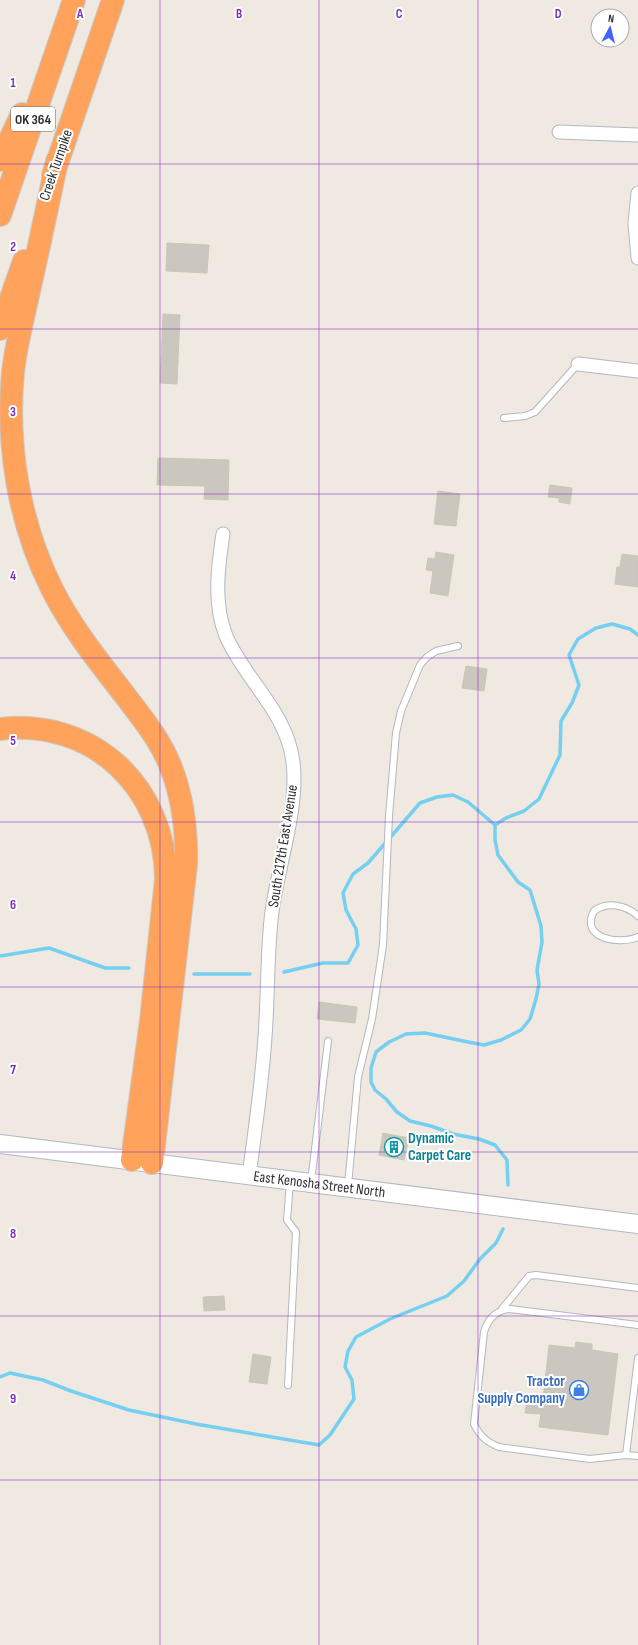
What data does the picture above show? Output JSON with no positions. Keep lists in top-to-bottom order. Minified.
{"streets":{"highway":["OK 364","Creek Turnpike"],"main road":["East Kenosha Street North"],"street":["South 217th East Avenue"]},"crossings":[["South 217th East Avenue","East Kenosha Street North"]],"places":{"building":["Dynamic Carpet Care"],"shop":["Tractor Supply Company"]},"north":"top","grid":{"columns":["A","B","C","D"],"rows":["1","2","3","4","5","6","7","8","9"]}}
